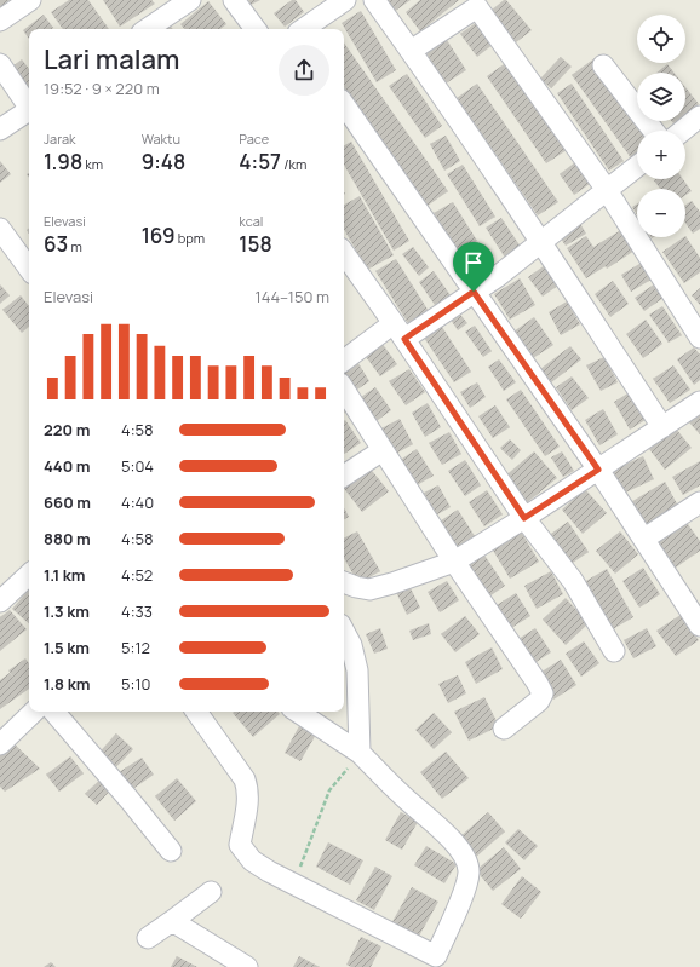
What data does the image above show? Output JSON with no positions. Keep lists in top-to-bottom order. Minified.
{"page":{"map_buttons":["+","−"],"heading":["Lari malam","19:52 · 9 × 220 m"],"stats":[["Jarak","1.98 km"],["Waktu","9:48"],["Pace","4:57 /km"],["Elevasi","63 m"],["169 bpm"],["kcal","158"]],"chart":["Elevasi","144–150 m"],"list":[{"name":"220 m","note":"4:58"},{"name":"440 m","note":"5:04"},{"name":"660 m","note":"4:40"},{"name":"880 m","note":"4:58"},{"name":"1.1 km","note":"4:52"},{"name":"1.3 km","note":"4:33"},{"name":"1.5 km","note":"5:12"},{"name":"1.8 km","note":"5:10"}]}}
